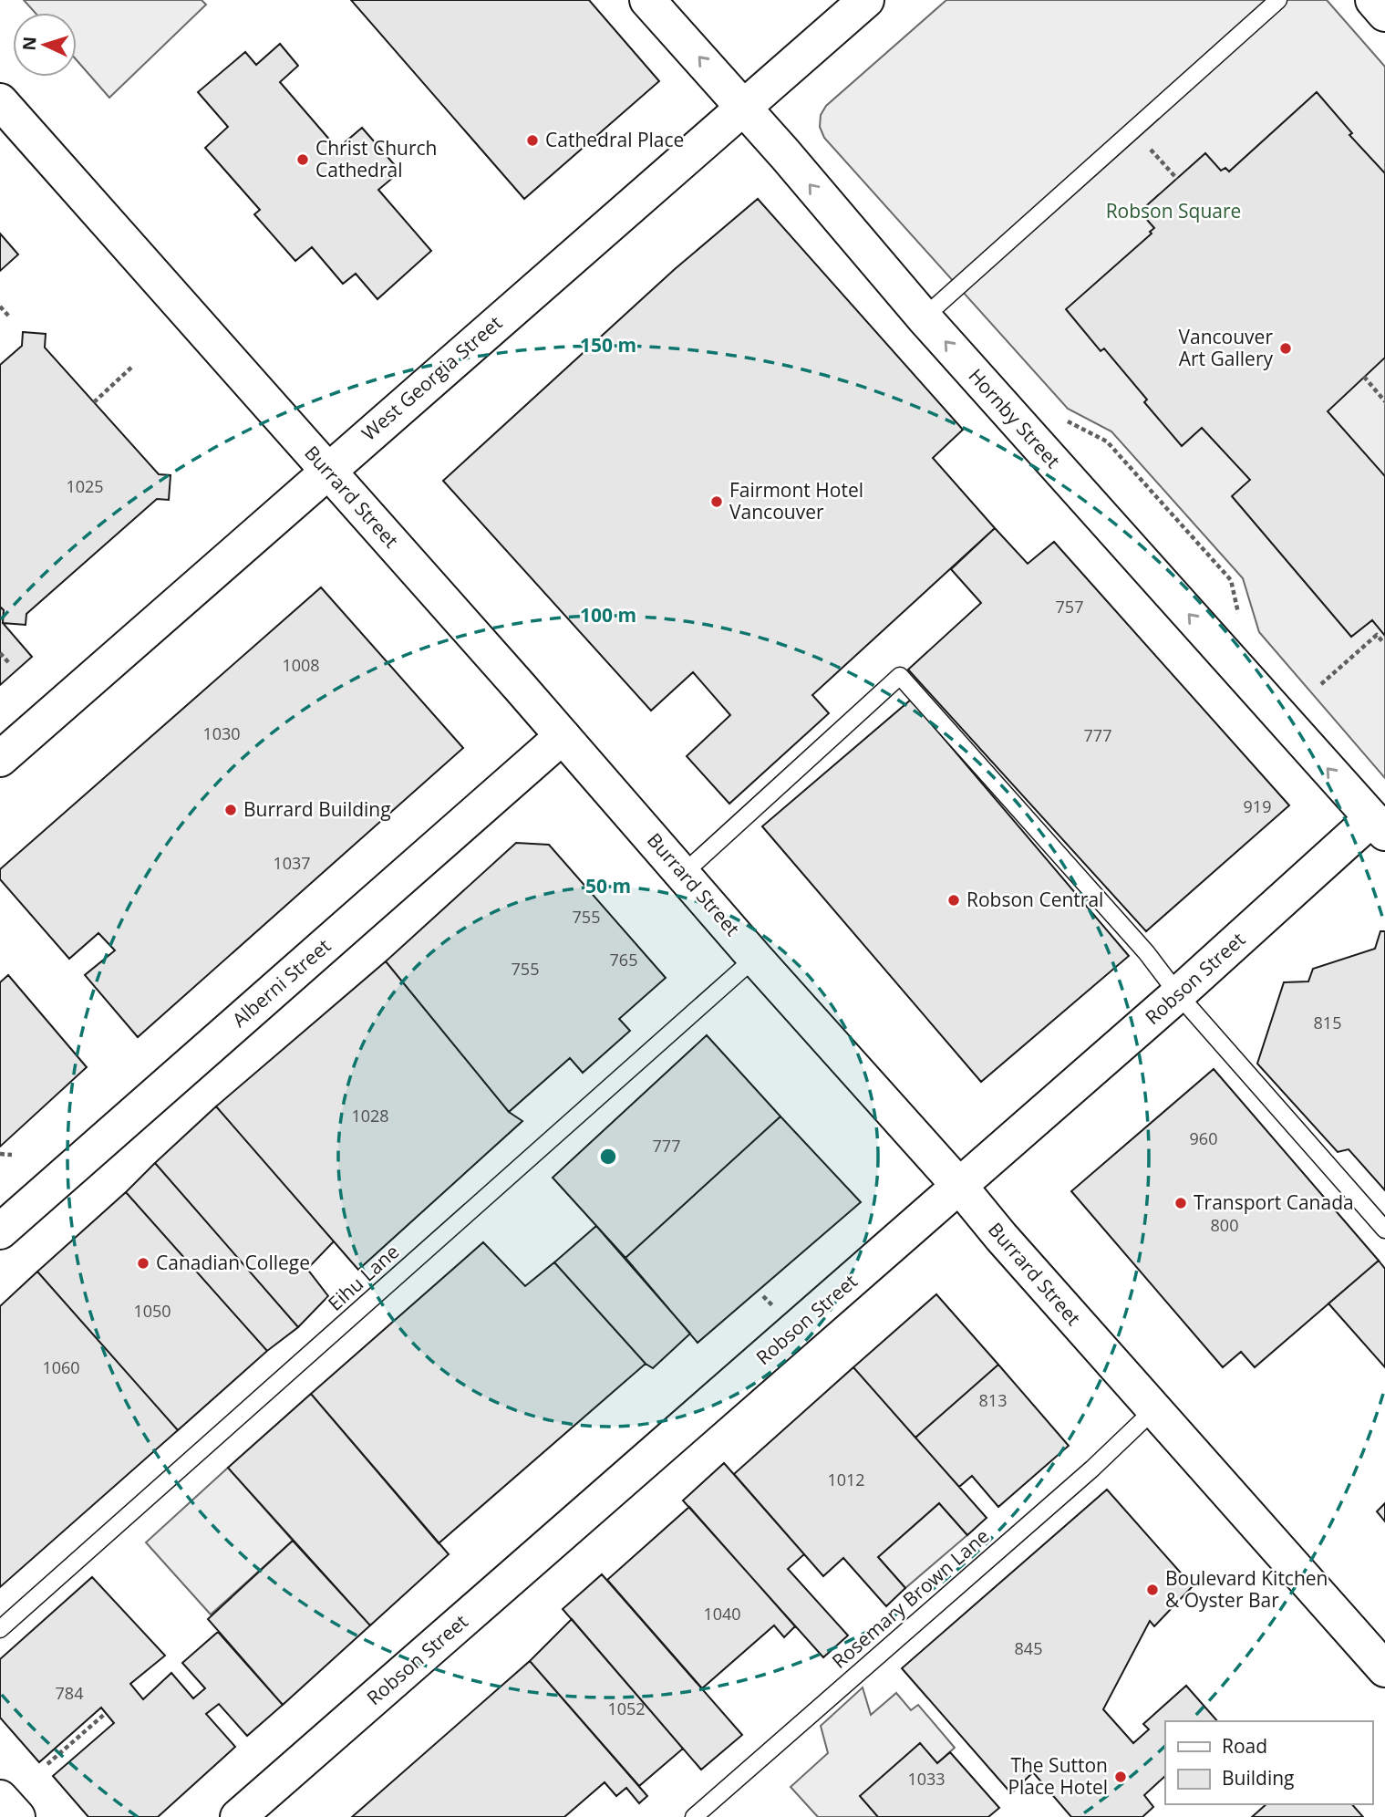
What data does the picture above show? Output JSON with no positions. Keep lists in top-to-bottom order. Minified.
{"streets":{"main road":["West Georgia Street","Hornby Street","Burrard Street","Robson Street","Alberni Street"],"lane":["Eihu Lane","Rosemary Brown Lane"]},"crossings":[["West Georgia Street","Hornby Street"],["West Georgia Street","Burrard Street"],["Hornby Street","Robson Street"],["Burrard Street","Robson Street"],["Burrard Street","Alberni Street"],["Burrard Street","Eihu Lane"],["Burrard Street","Rosemary Brown Lane"]],"one_way":["Hornby Street"],"parks":["Robson Square"],"places":["Cathedral Place","Christ Church Cathedral","Vancouver Art Gallery","Fairmont Hotel Vancouver","Burrard Building","Robson Central","Transport Canada","Canadian College","Boulevard Kitchen & Oyster Bar","The Sutton Place Hotel"],"house_numbers":["1025","757","1008","1030","777","919","1037","755","765","755","815","1028","960","777","800","1050","1060","813","1012","1040","845","784","1052","1033"],"legend":["Road","Building"],"north":"left","rings":["150 m","100 m","50 m"]}
